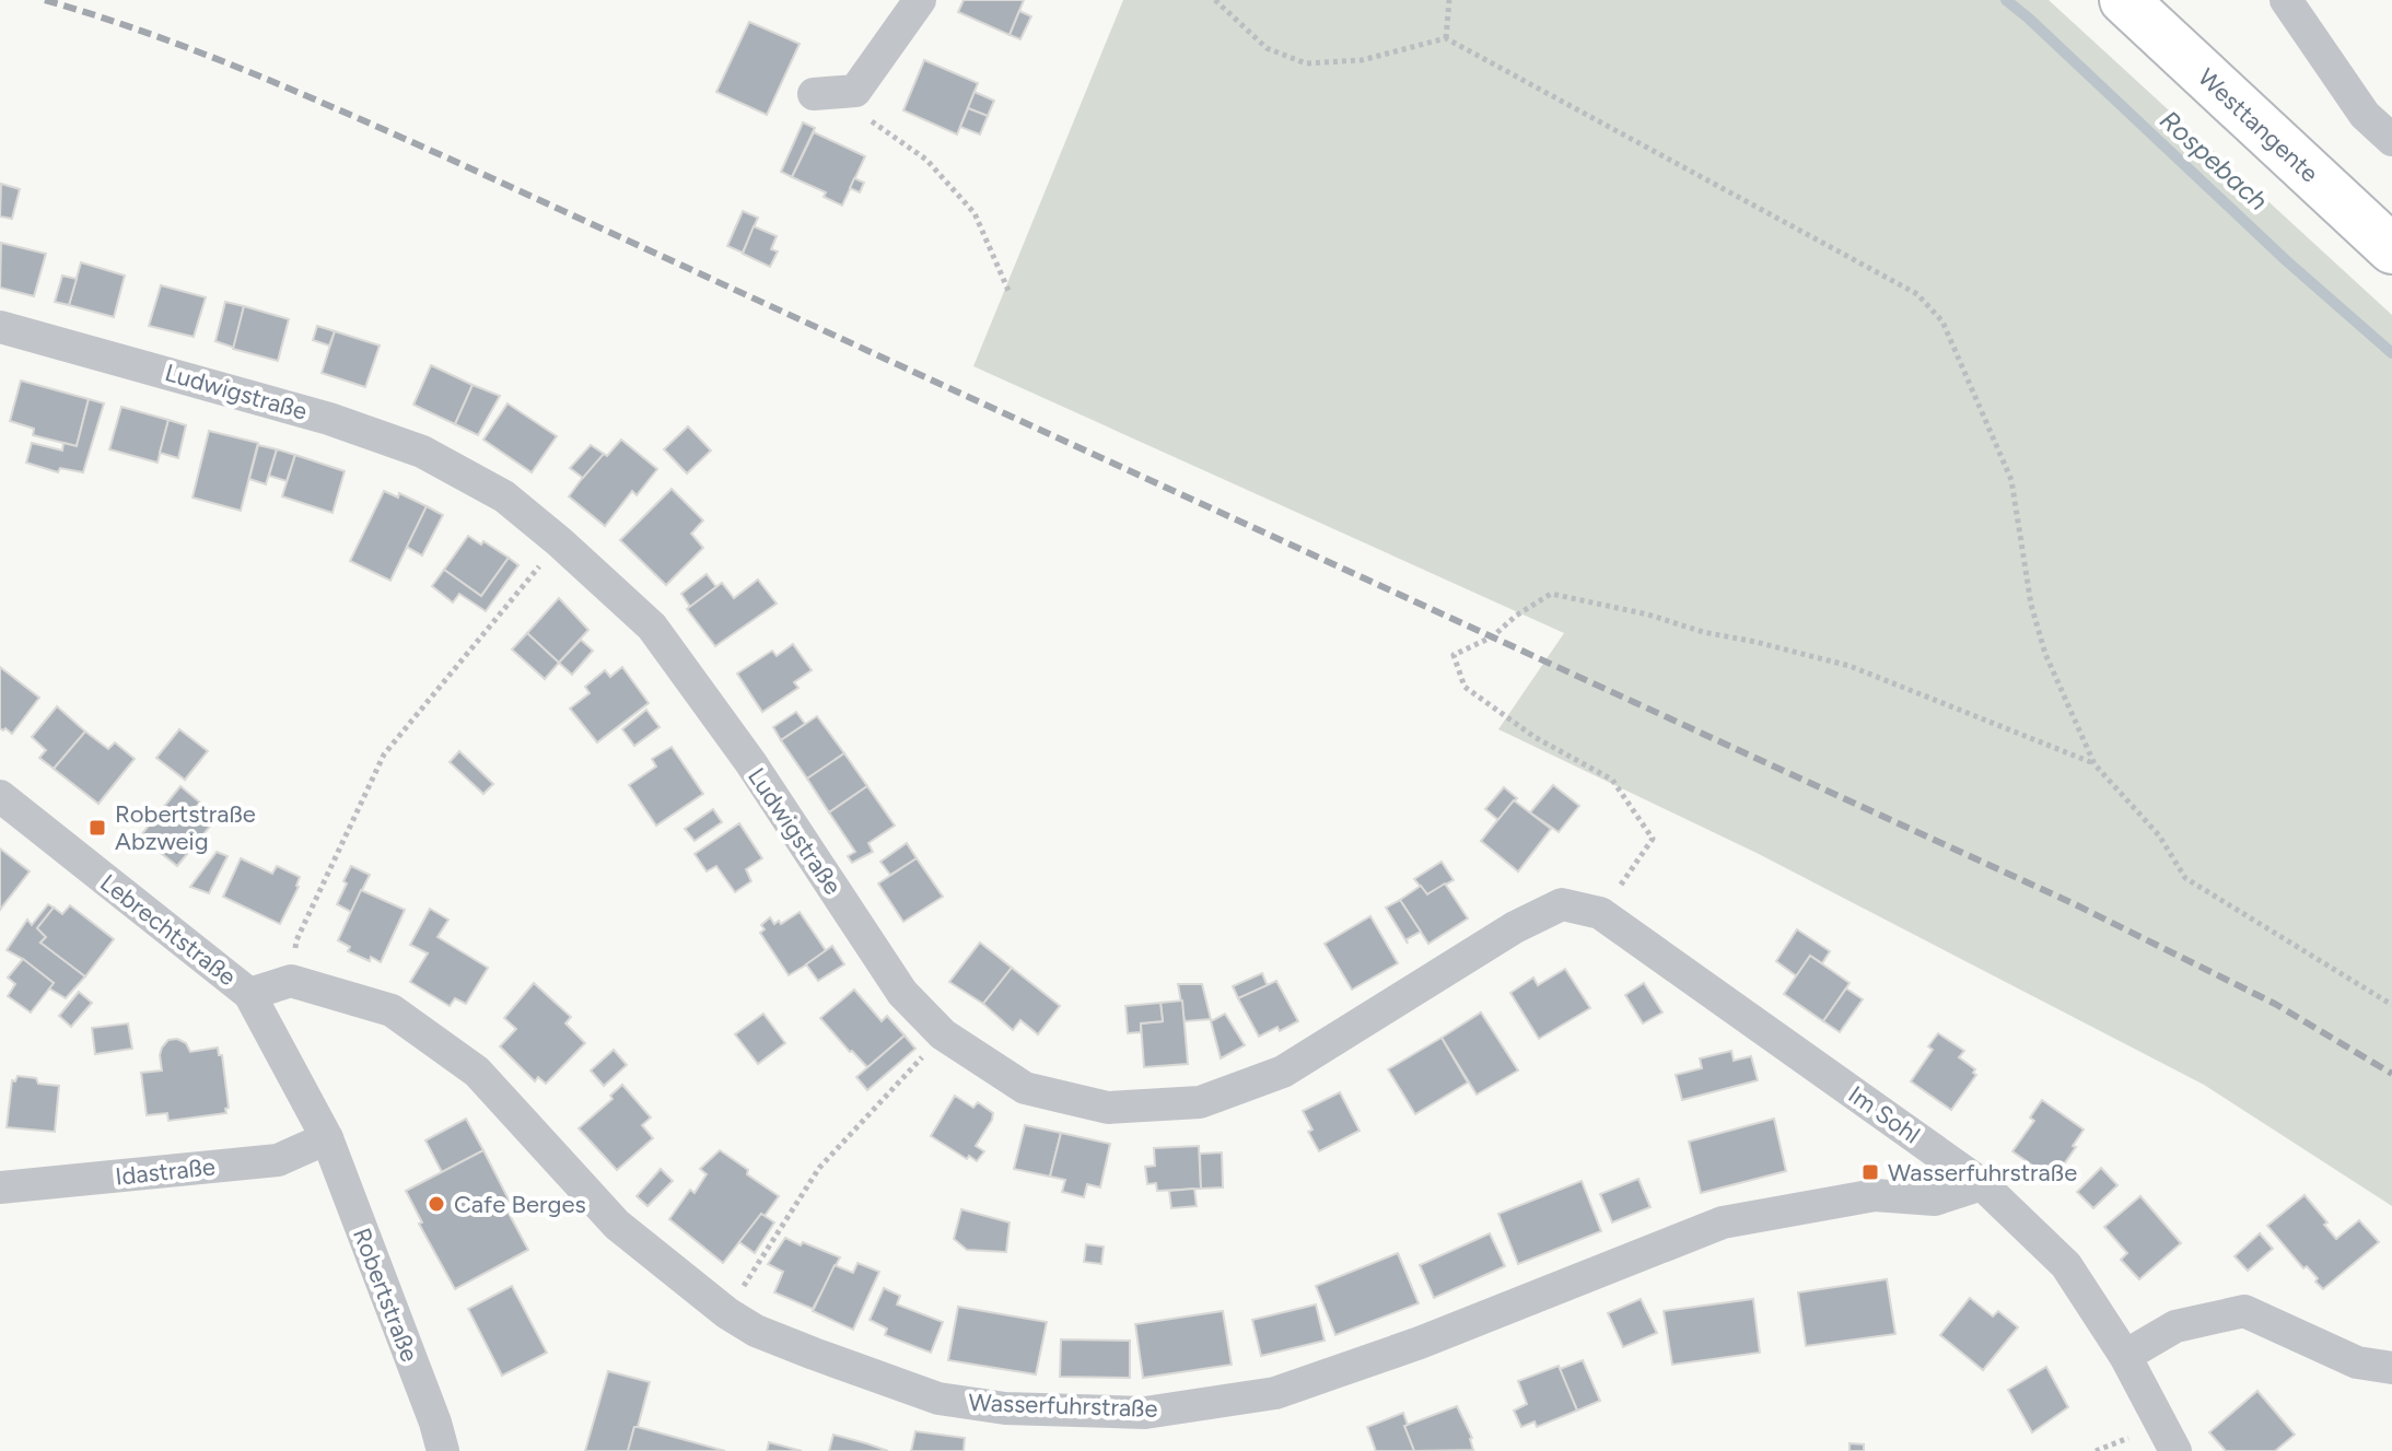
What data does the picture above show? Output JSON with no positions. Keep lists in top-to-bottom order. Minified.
{"streets":{"main road":["Westtangente"],"street":["Ludwigstraße","Lebrechtstraße","Im Sohl","Idastraße","Robertstraße","Wasserfuhrstraße"]},"crossings":[["Ludwigstraße","Im Sohl"],["Lebrechtstraße","Idastraße"],["Lebrechtstraße","Robertstraße"],["Im Sohl","Wasserfuhrstraße"],["Idastraße","Robertstraße"]],"water":["Rospebach"],"places":{"transit":["Robertstraße Abzweig","Wasserfuhrstraße"],"other":["Cafe Berges"]}}
